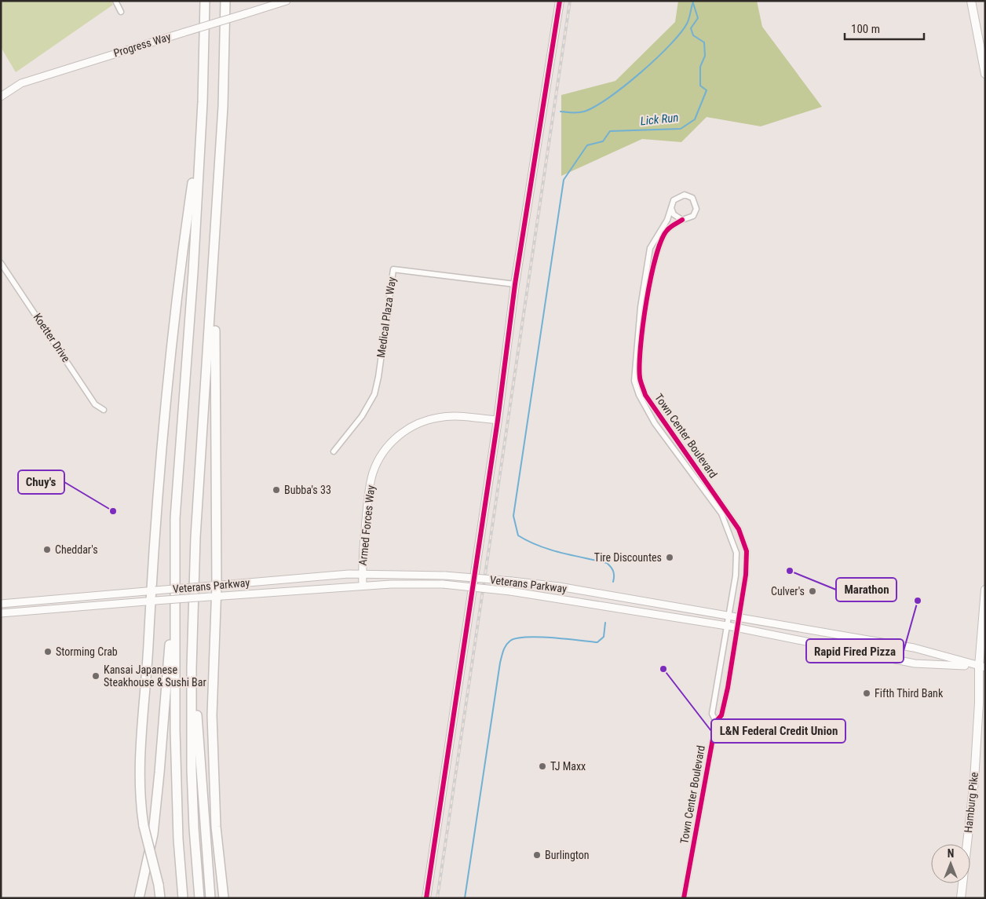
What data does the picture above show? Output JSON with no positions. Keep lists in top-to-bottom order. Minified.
{"streets":{"main road":["Progress Way","Armed Forces Way","Veterans Parkway","Hamburg Pike"],"street":["Medical Plaza Way","Koetter Drive","Town Center Boulevard"]},"crossings":[["Town Center Boulevard","Veterans Parkway"],["Armed Forces Way","Veterans Parkway"],["Veterans Parkway","Hamburg Pike"]],"water":["Lick Run"],"places":["Bubba's 33","Chuy's","Cheddar's","Tire Discountes","Marathon","Culver's","Rapid Fired Pizza","Storming Crab","L&N Federal Credit Union","Kansai Japanese Steakhouse & Sushi Bar","Fifth Third Bank","TJ Maxx","Burlington"],"scale_bar":"100 m","north":"top"}
